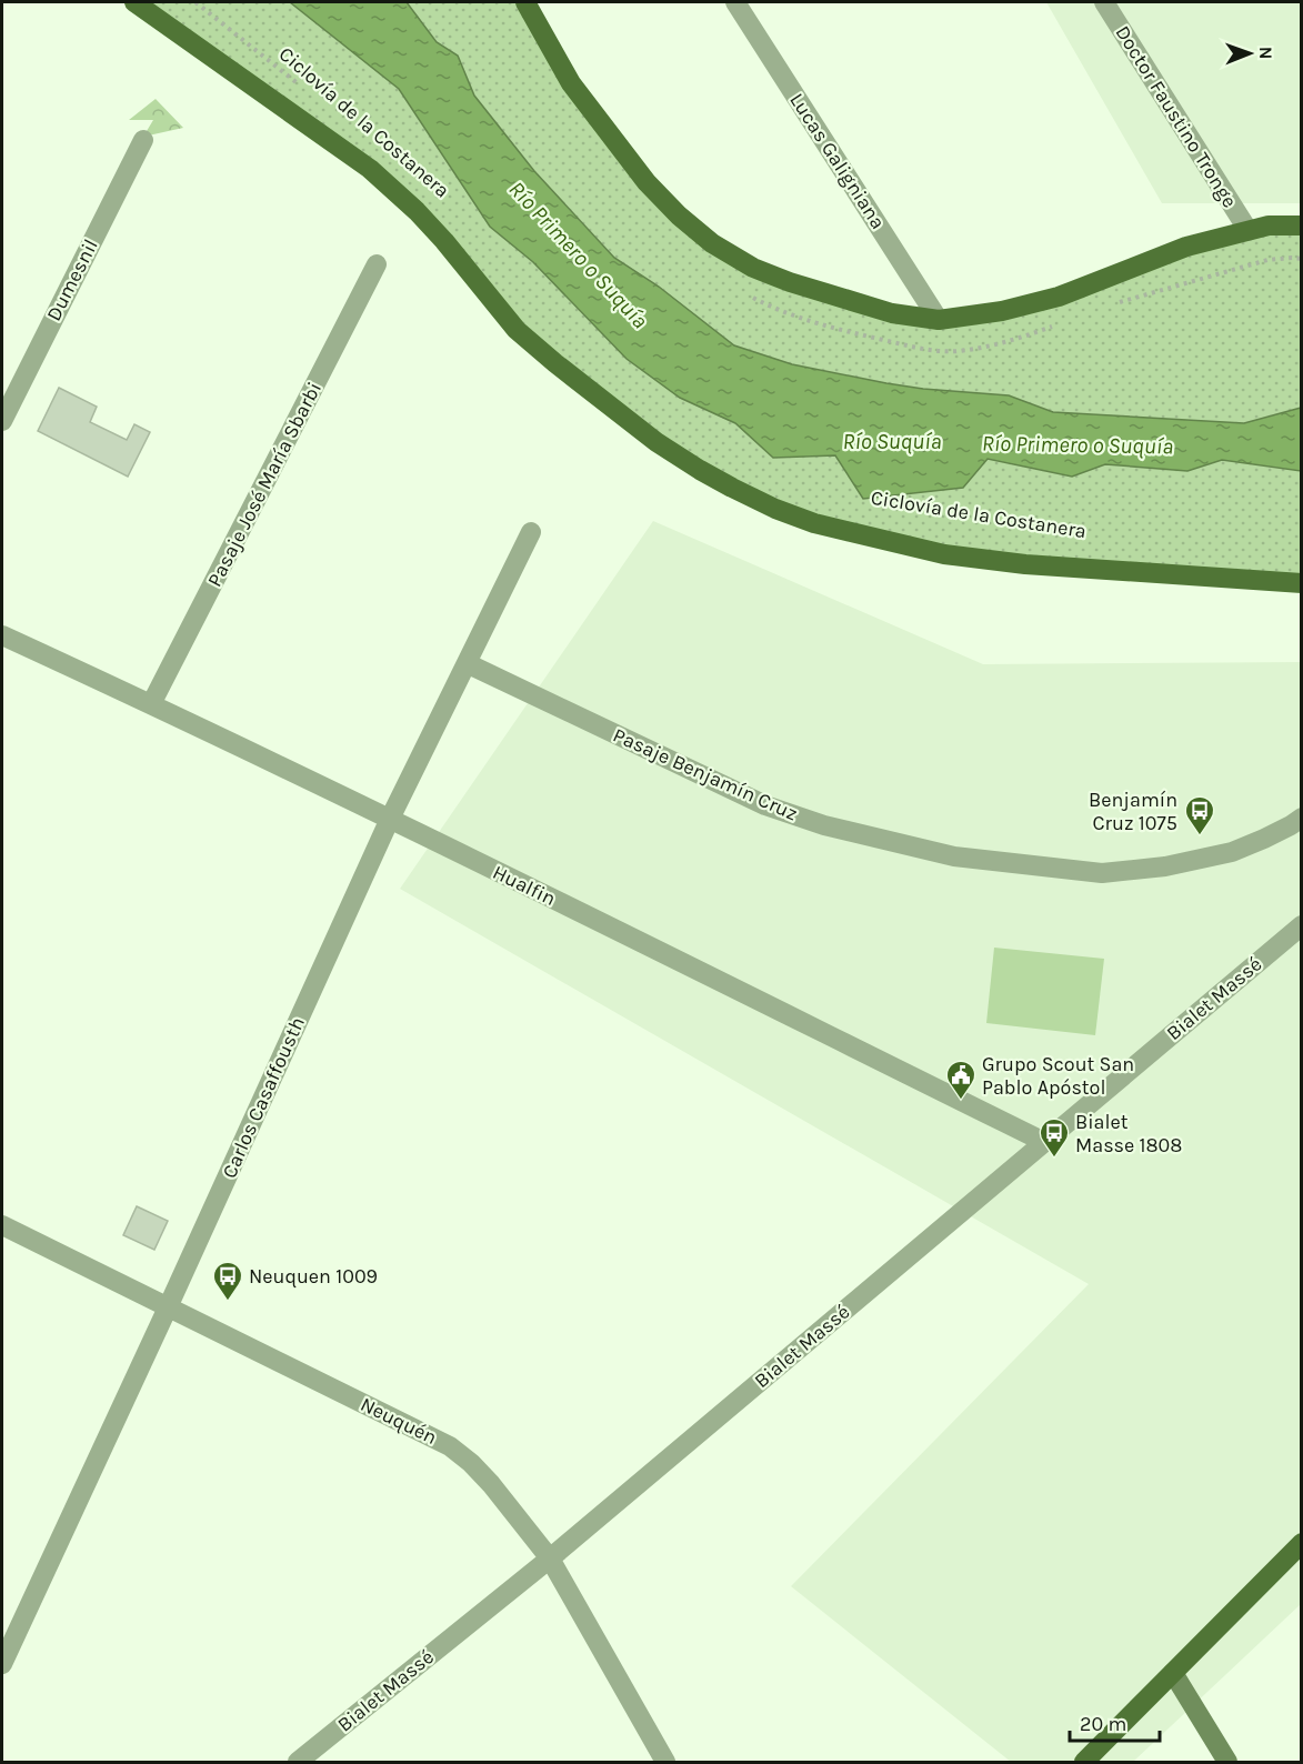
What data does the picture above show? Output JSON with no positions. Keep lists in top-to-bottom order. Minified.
{"streets":{"street":["Doctor Faustino Tronge","Lucas Galigniana","Dumesnil","Pasaje José María Sbarbi","Pasaje Benjamín Cruz","Hualfin","Bialet Massé","Carlos Casaffousth","Neuquén"],"path":["Ciclovía de la Costanera"]},"crossings":[["Pasaje José María Sbarbi","Hualfin"],["Pasaje Benjamín Cruz","Carlos Casaffousth"],["Hualfin","Bialet Massé"],["Hualfin","Carlos Casaffousth"],["Bialet Massé","Neuquén"],["Carlos Casaffousth","Neuquén"]],"water":["Río Primero o Suquía","Río Suquía"],"places":{"bus stop":["Benjamín Cruz 1075","Bialet Masse 1808","Neuquen 1009"],"public building":["Grupo Scout San Pablo Apóstol"]},"scale_bar":"20 m","north":"right"}
